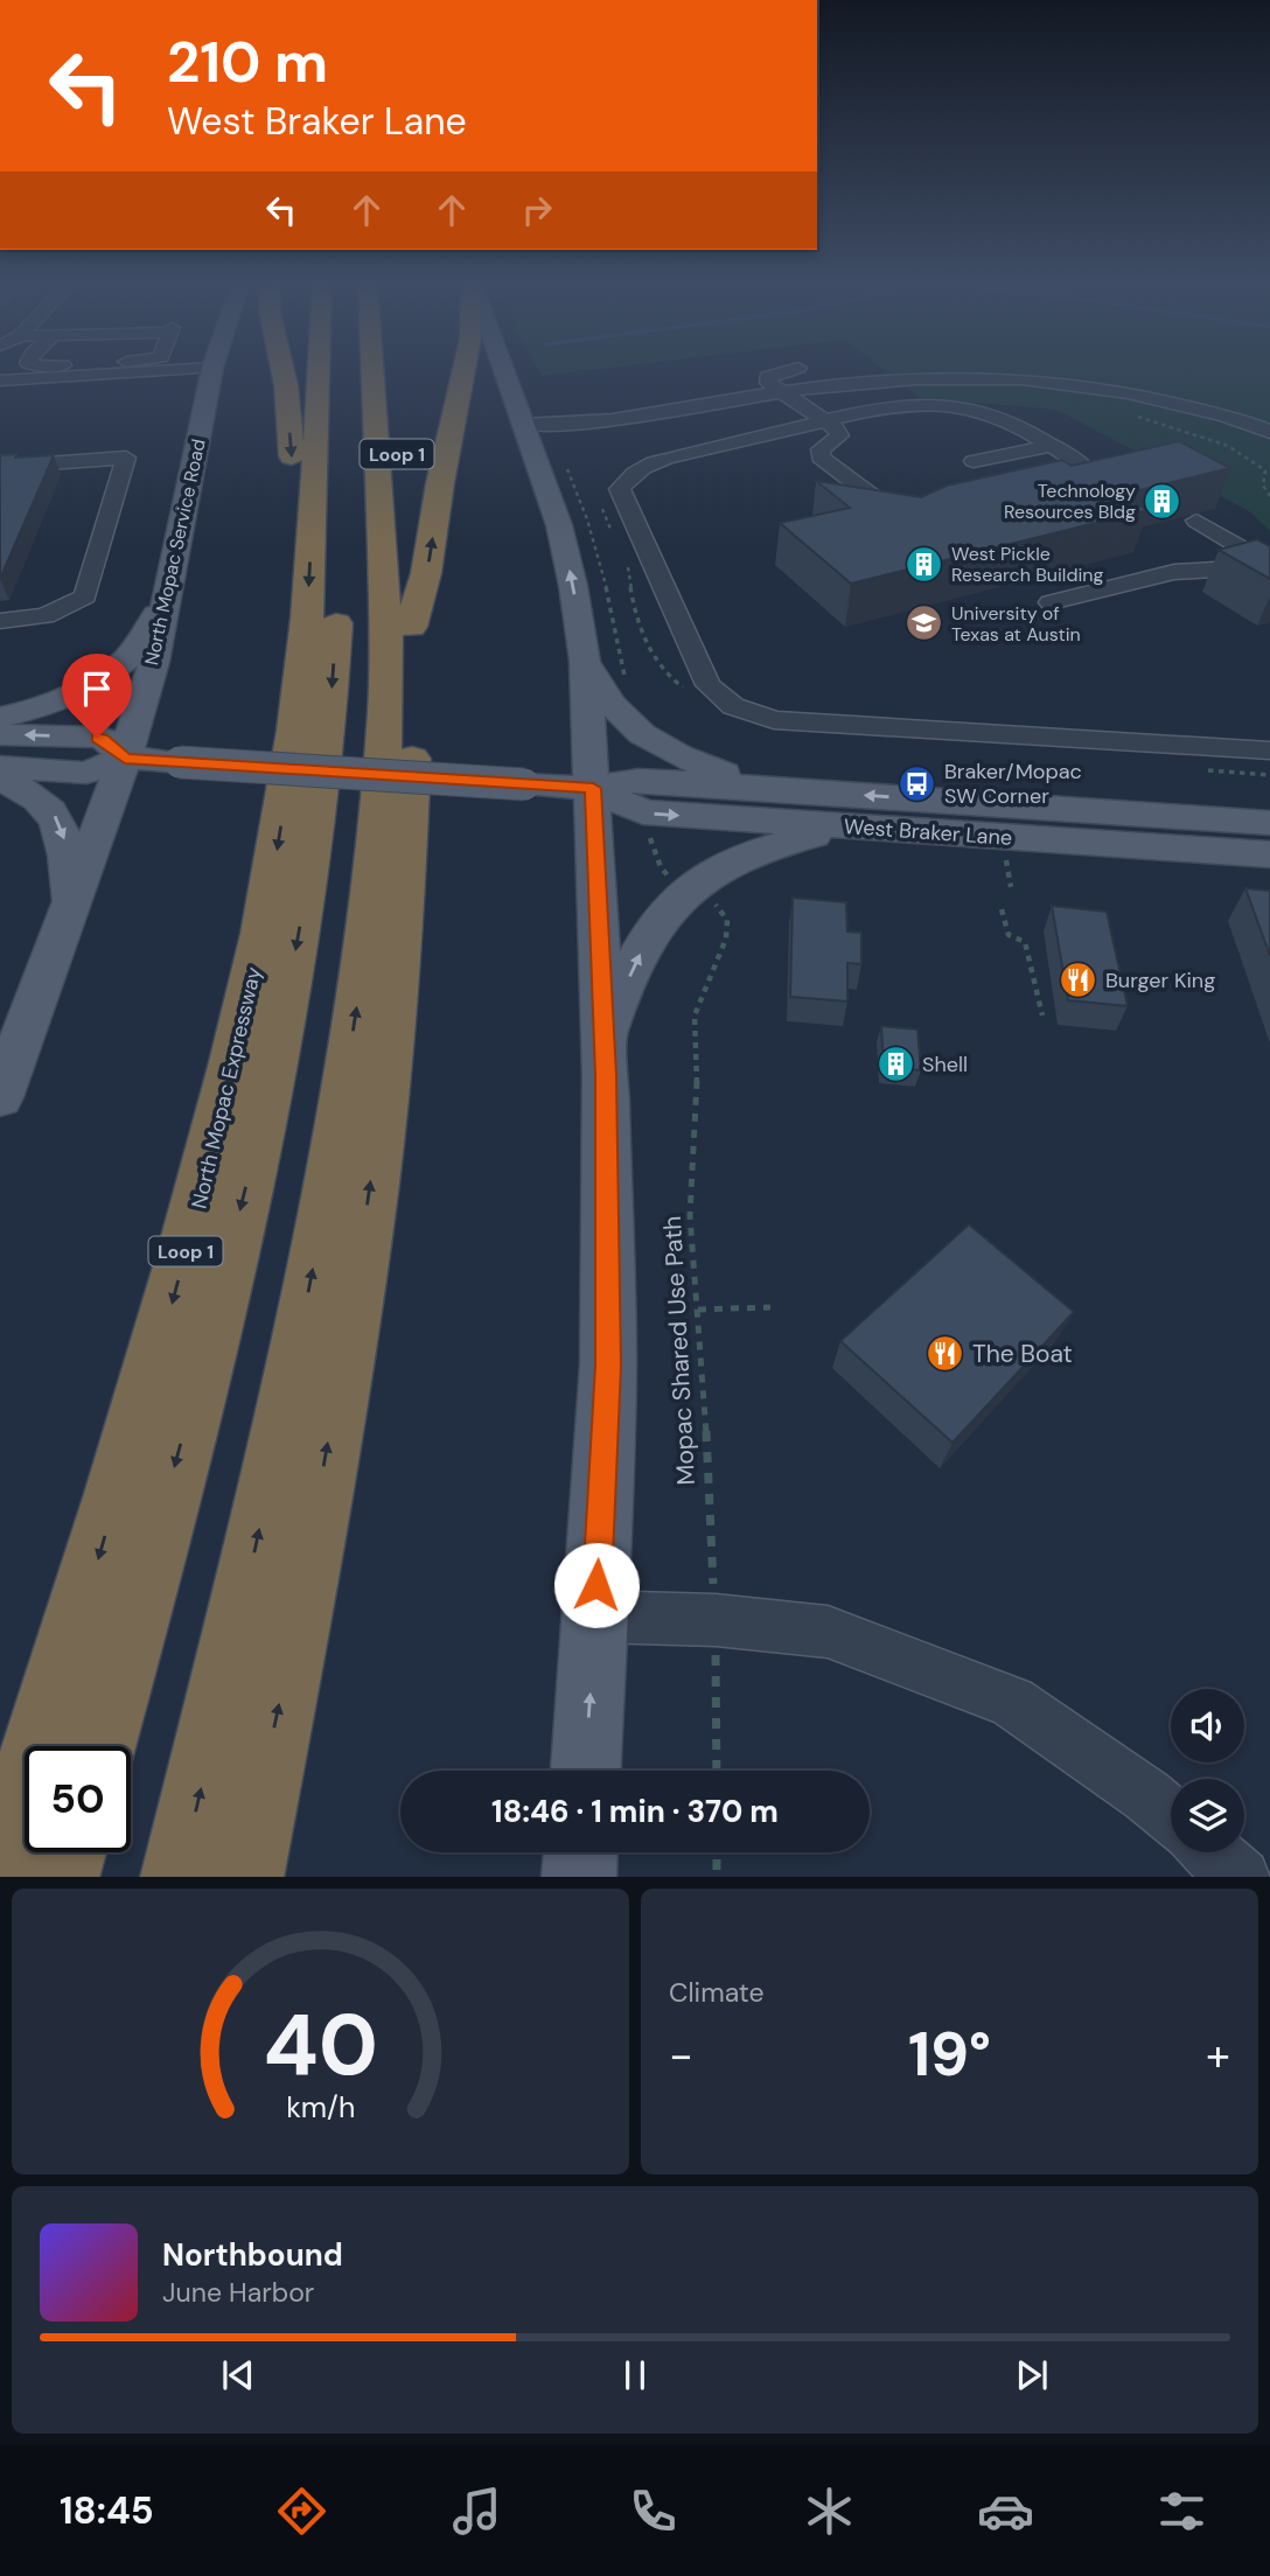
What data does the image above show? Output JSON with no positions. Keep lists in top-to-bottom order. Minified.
{"streets":{"highway":["Loop 1","North Mopac Expressway"],"main road":["North Mopac Service Road","West Braker Lane"],"path":["Mopac Shared Use Path"]},"crossings":[["North Mopac Service Road","West Braker Lane"]],"places":{"building":["Technology Resources Bldg","West Pickle Research Building","Shell"],"school or university":["University of Texas at Austin"],"bus stop":["Braker/Mopac SW Corner"],"restaurant":["Burger King","The Boat"]},"page":{"turn":["210 m","West Braker Lane"],"limit":"50","trip":"18:46 · 1 min · 370 m","tile":"Climate","heat":["−","19°","+"],"song":["Northbound","June Harbor"],"tabs":"18:45","gauge":["40","km/h"]}}
